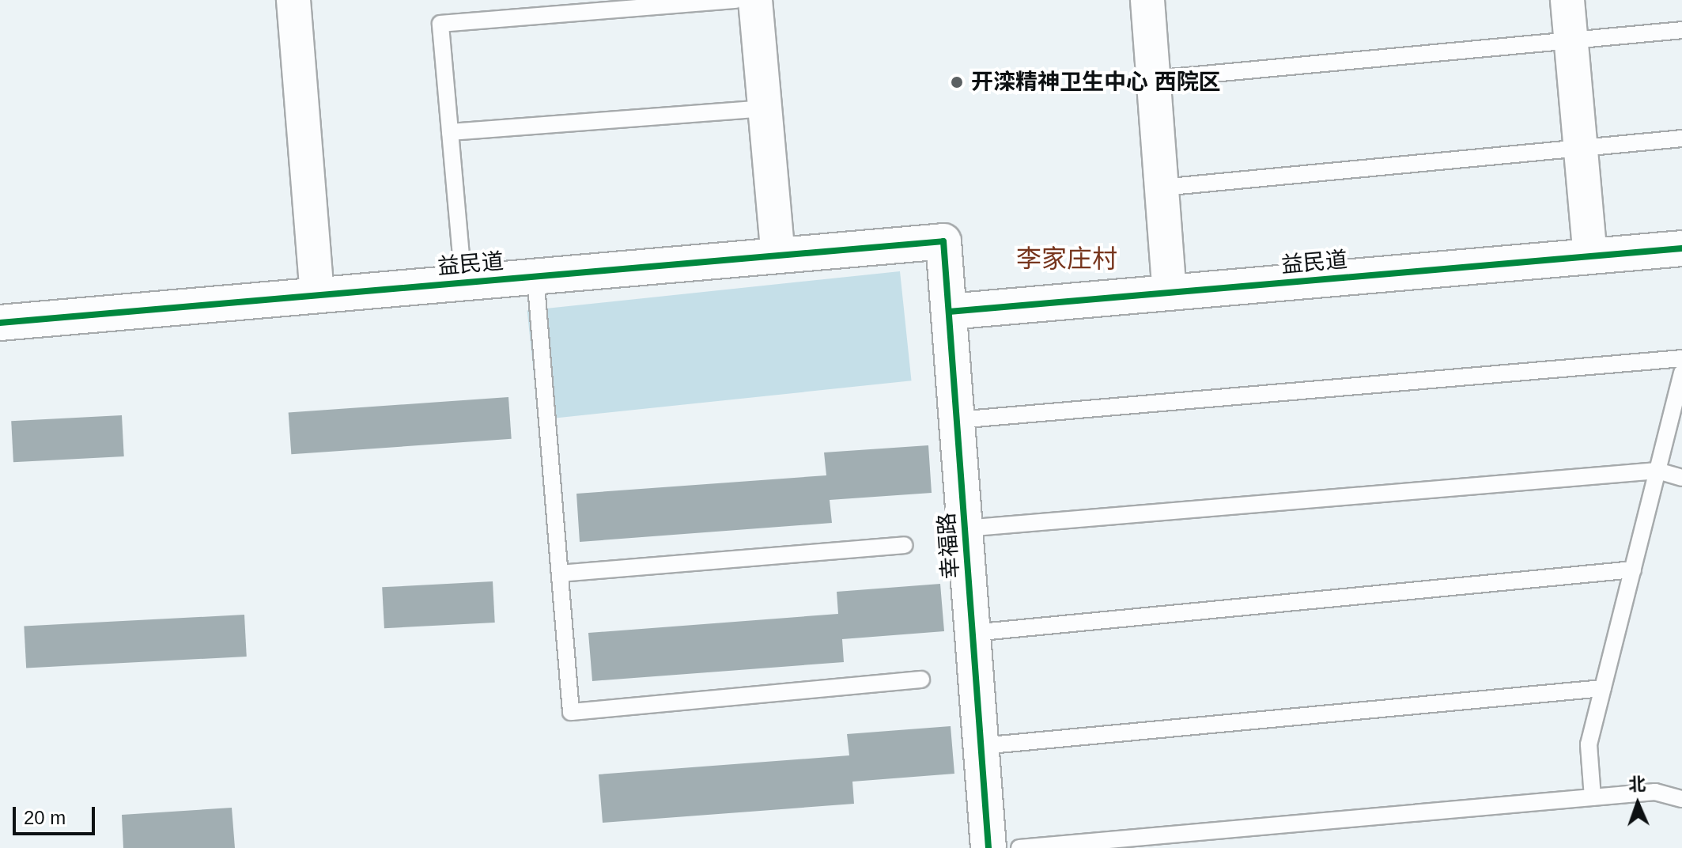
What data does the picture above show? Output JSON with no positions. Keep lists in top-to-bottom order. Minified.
{"streets":{"street":["益民道","幸福路"]},"crossings":[["益民道","幸福路"]],"districts":["李家庄村"],"places":["开滦精神卫生中心 西院区"],"scale_bar":"20 m","north":"top"}
